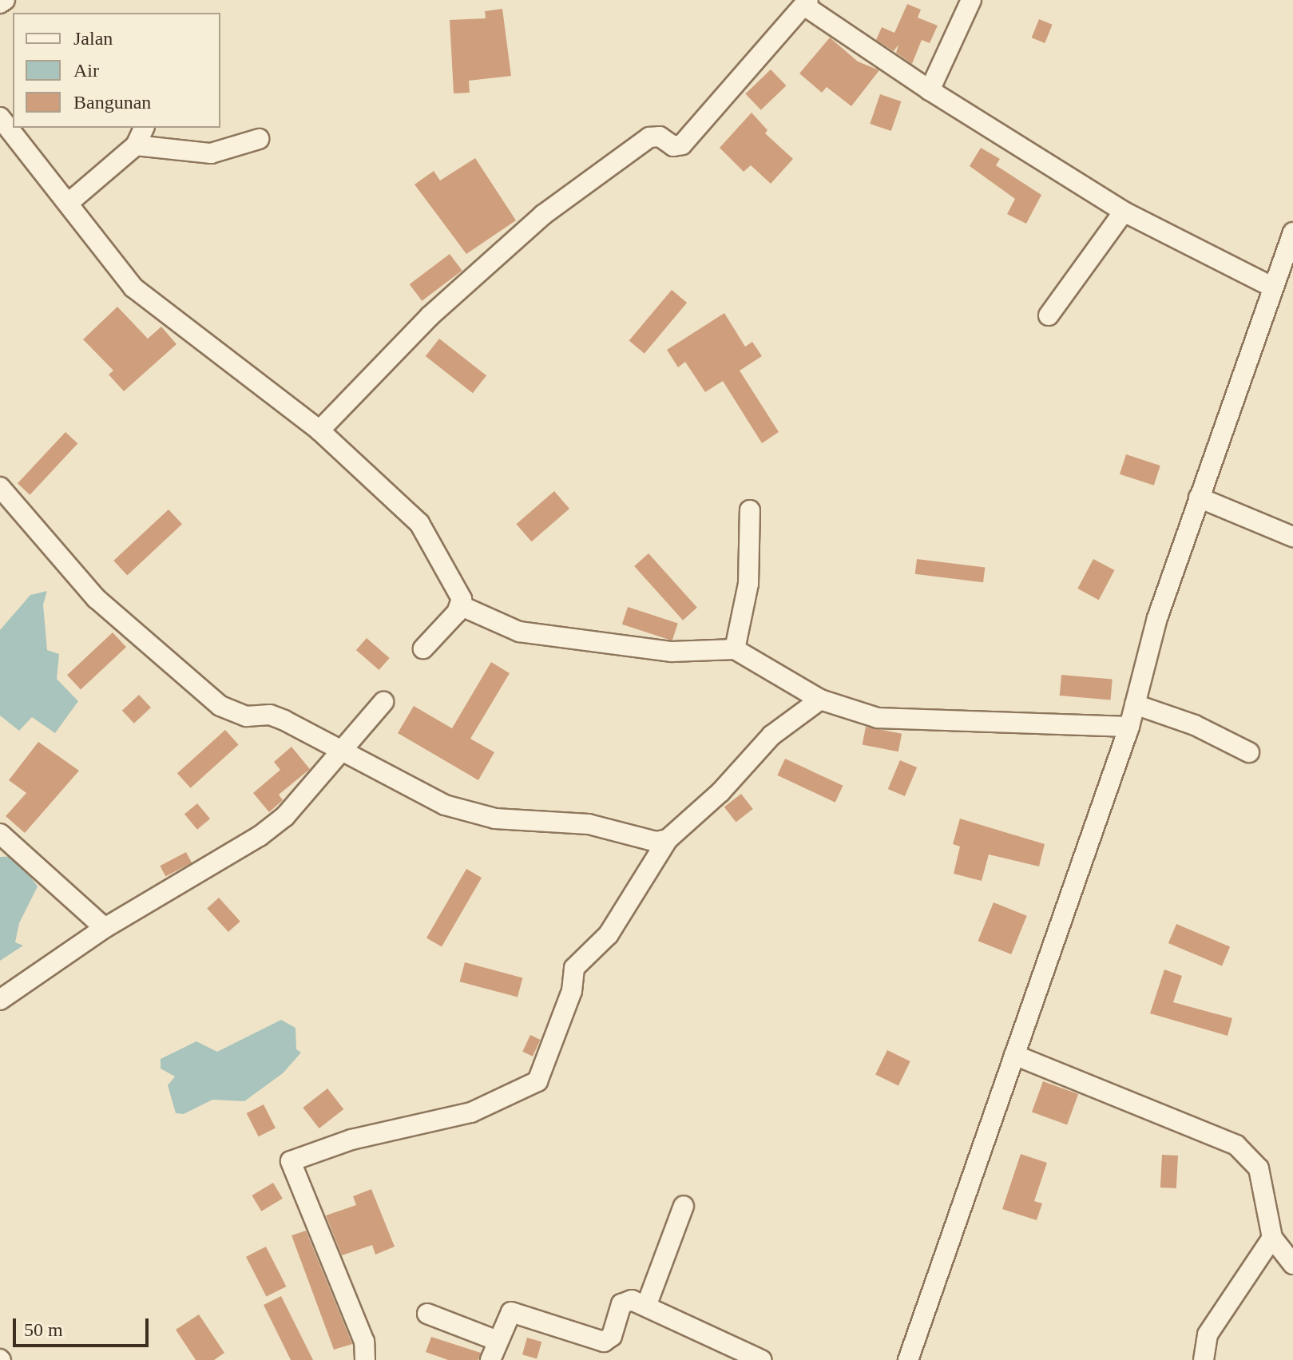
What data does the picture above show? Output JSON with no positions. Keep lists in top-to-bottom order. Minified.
{"legend":["Jalan","Air","Bangunan"],"scale_bar":"50 m"}
